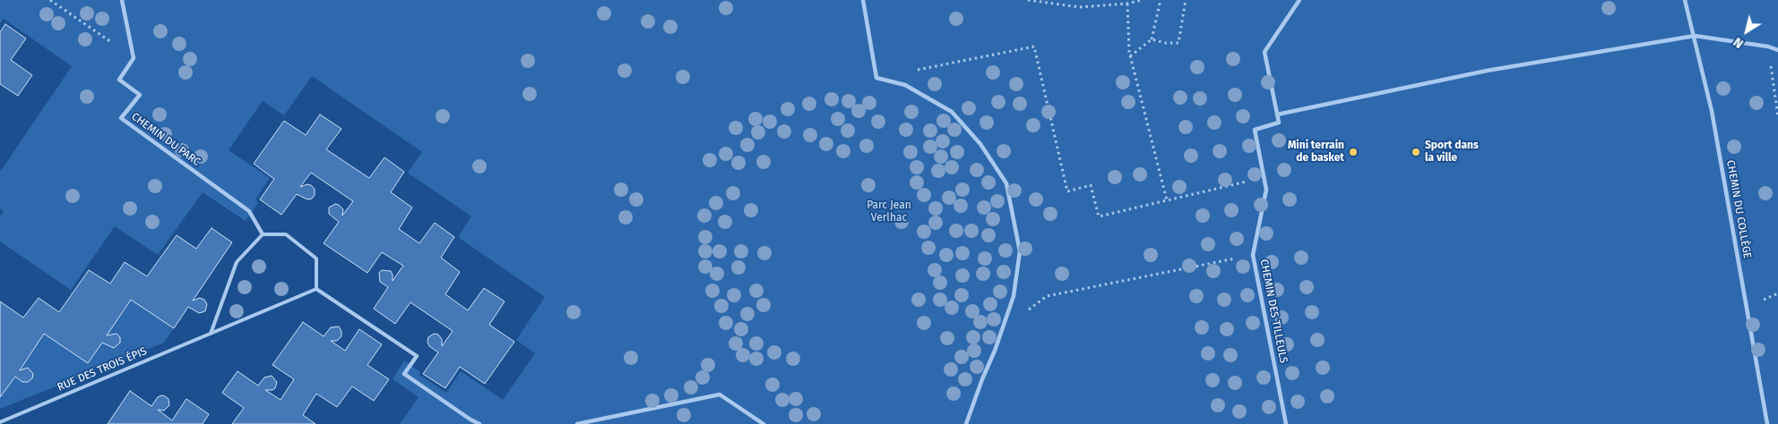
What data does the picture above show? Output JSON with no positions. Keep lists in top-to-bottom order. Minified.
{"streets":{"street":["CHEMIN DU PARC","CHEMIN DU COLLÈGE","CHEMIN DES TILLEULS"],"lane":["RUE DES TROIS ÉPIS"]},"parks":["Parc Jean Verlhac"],"places":["Mini terrain de basket","Sport dans la ville"],"north":"bottom left"}
